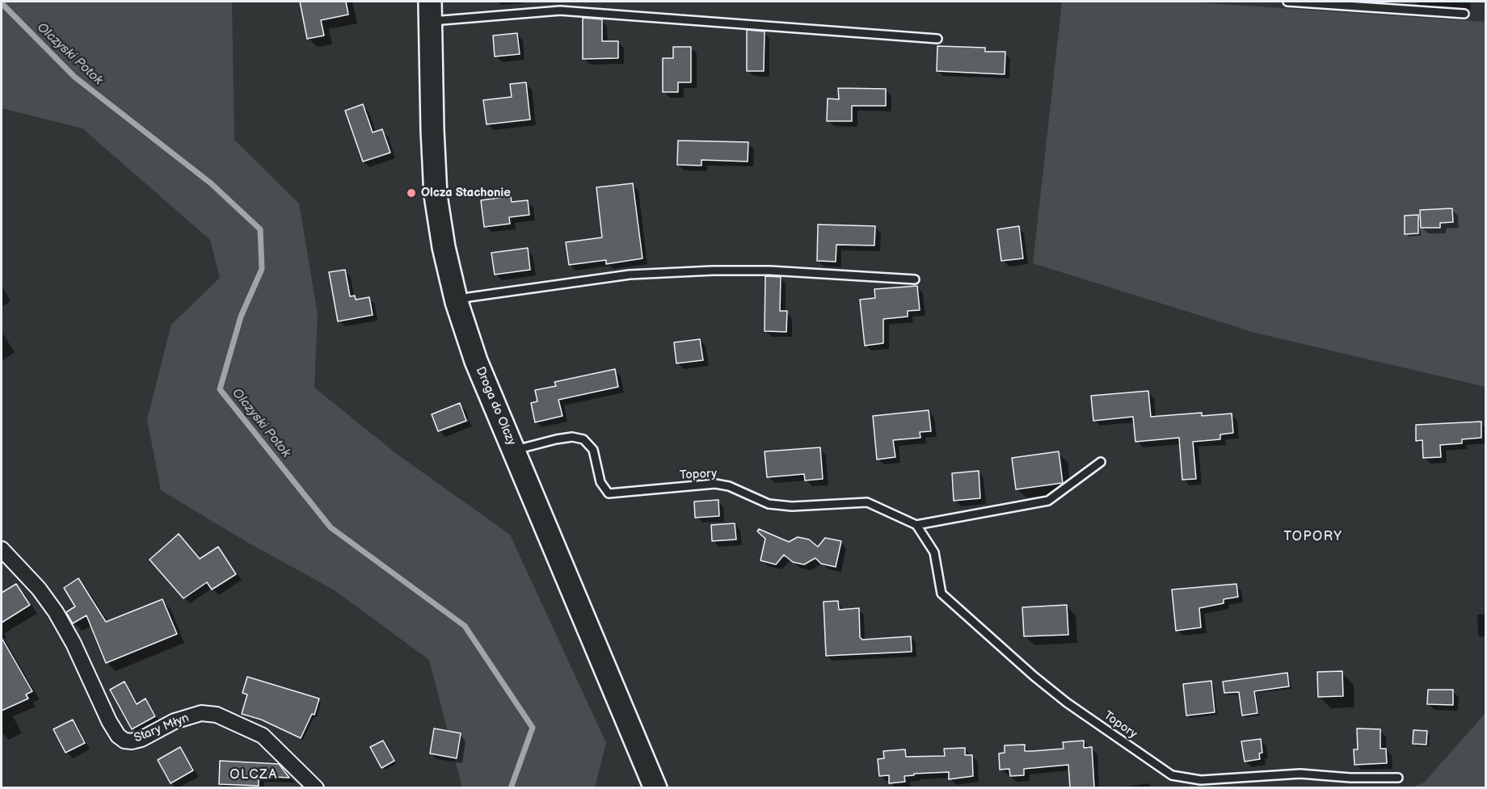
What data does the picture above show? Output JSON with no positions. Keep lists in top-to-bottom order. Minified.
{"streets":{"street":["Droga do Olczy","Stary Młyn"],"lane":["Topory"]},"crossings":[["Droga do Olczy","Topory"]],"districts":["TOPORY","OLCZA"],"water":["Olczyski Potok"],"places":["Olcza Stachonie"]}
